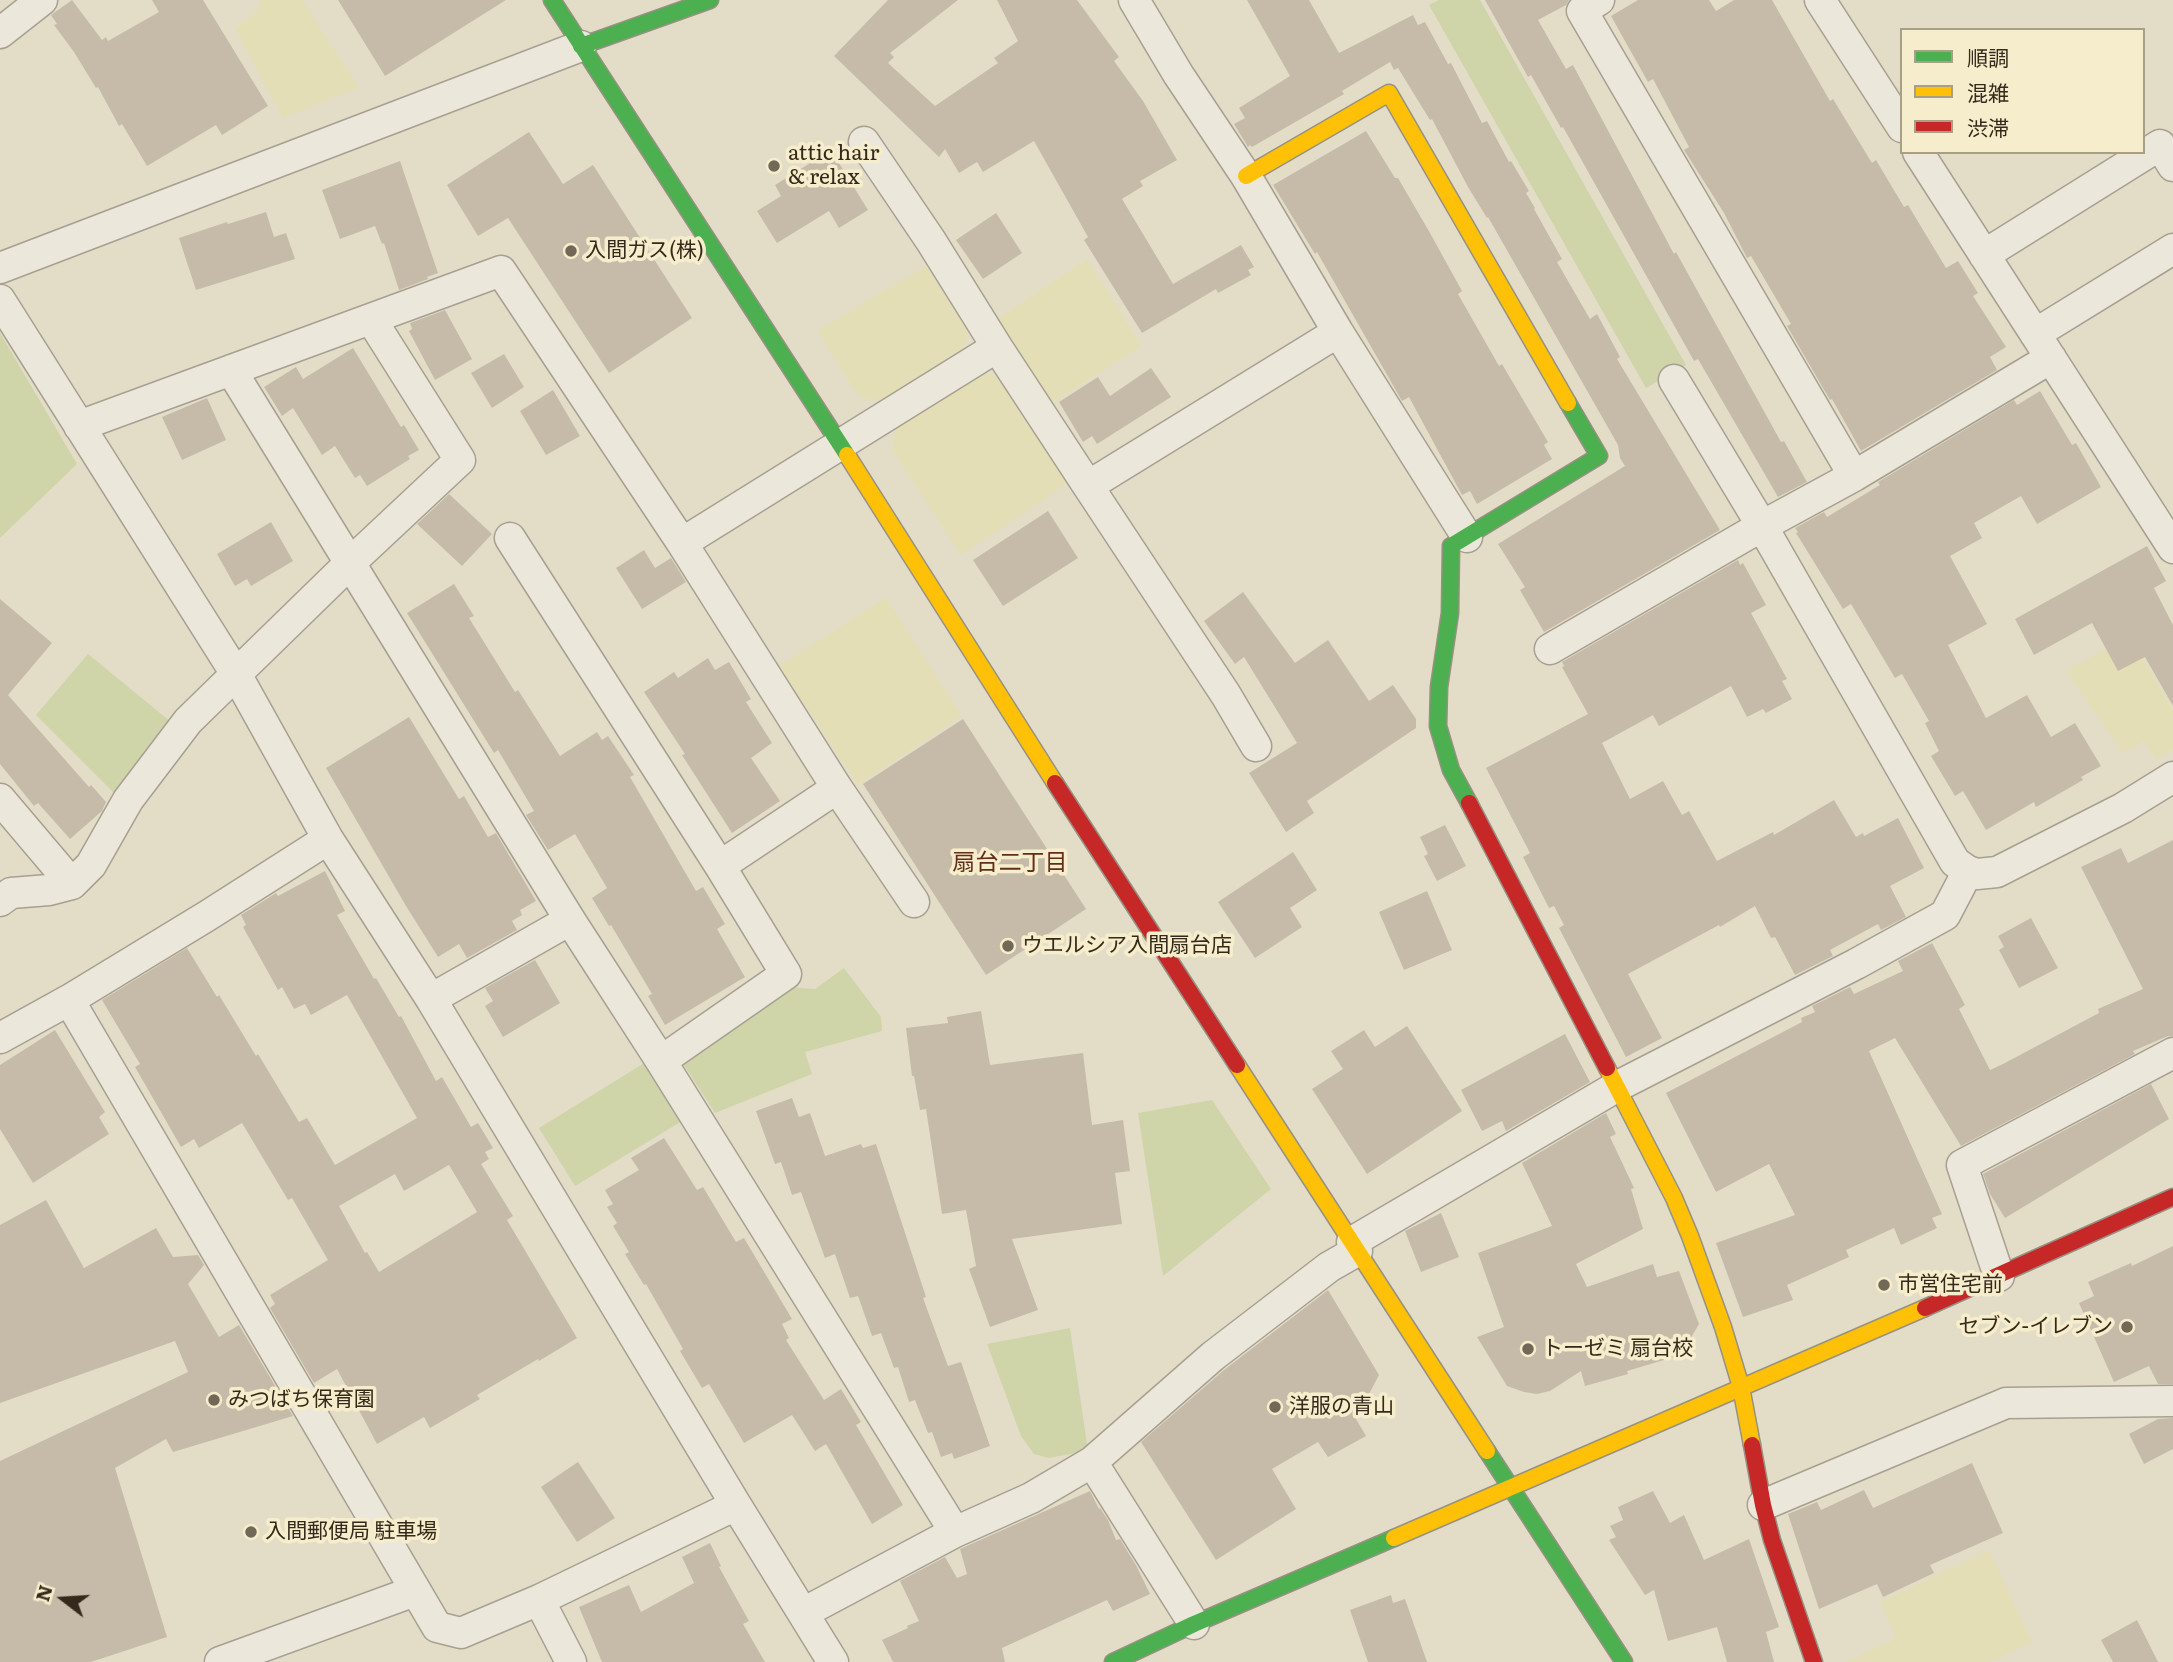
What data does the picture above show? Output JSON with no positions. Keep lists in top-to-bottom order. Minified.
{"districts":["扇台二丁目"],"places":["attic hair & relax","入間ガス(株)","ウエルシア入間扇台店","市営住宅前","セブン-イレブン","トーゼミ 扇台校","みつばち保育園","洋服の青山","入間郵便局 駐車場"],"legend":["順調","混雑","渋滞"],"north":"left"}
